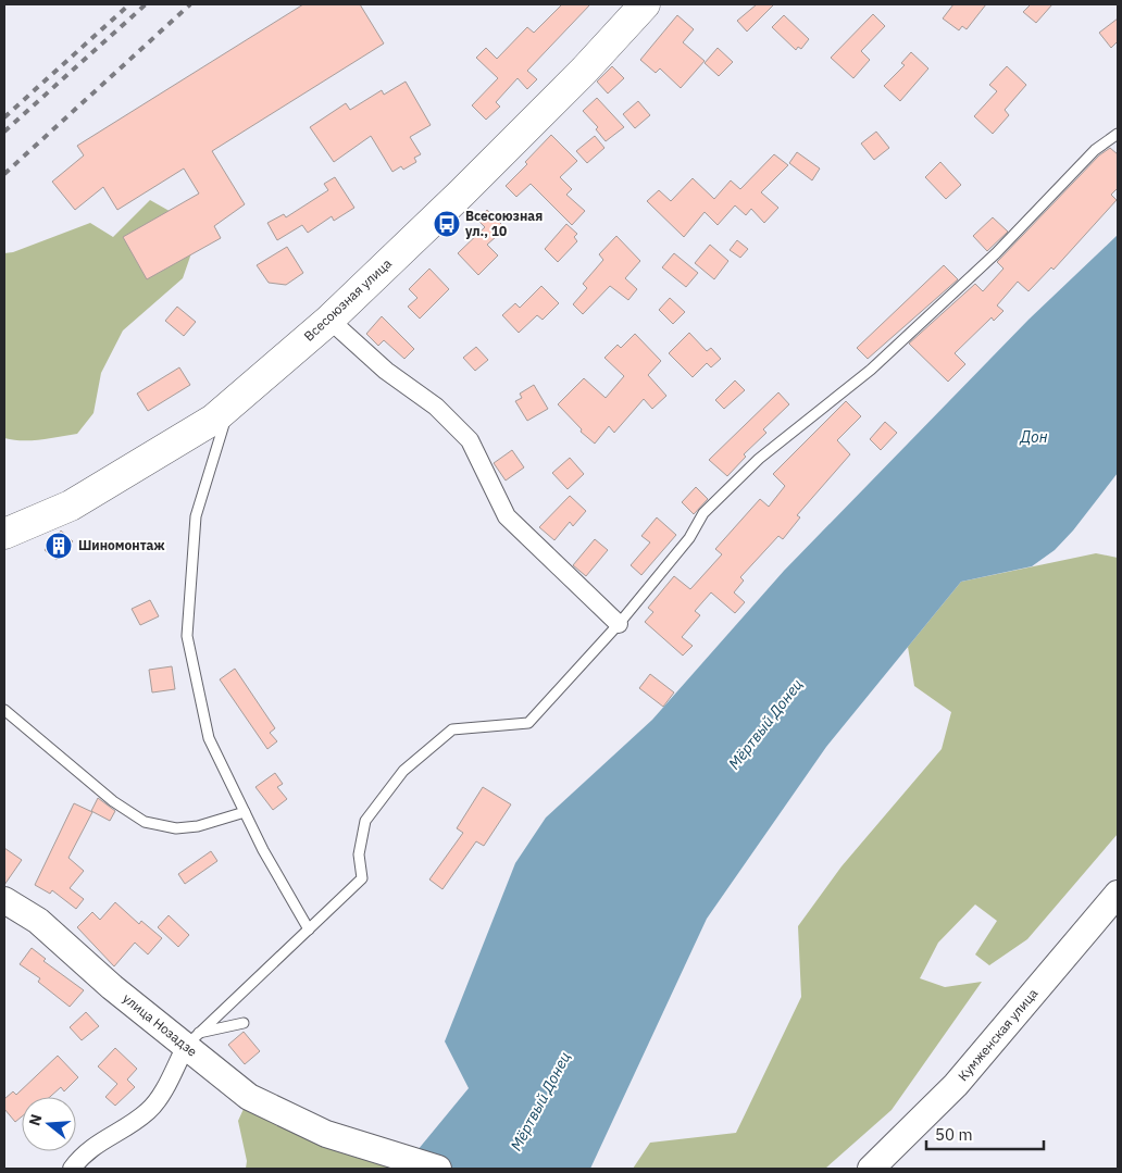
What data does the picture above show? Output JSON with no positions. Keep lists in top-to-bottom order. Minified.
{"streets":{"highway":["Всесоюзная улица"],"street":["улица Нозадзе","Кумженская улица"]},"water":["Дон","Мёртвый Донец"],"places":{"bus stop":["Всесоюзная ул., 10"],"building":["Шиномонтаж"]},"scale_bar":"50 m","north":"left"}
